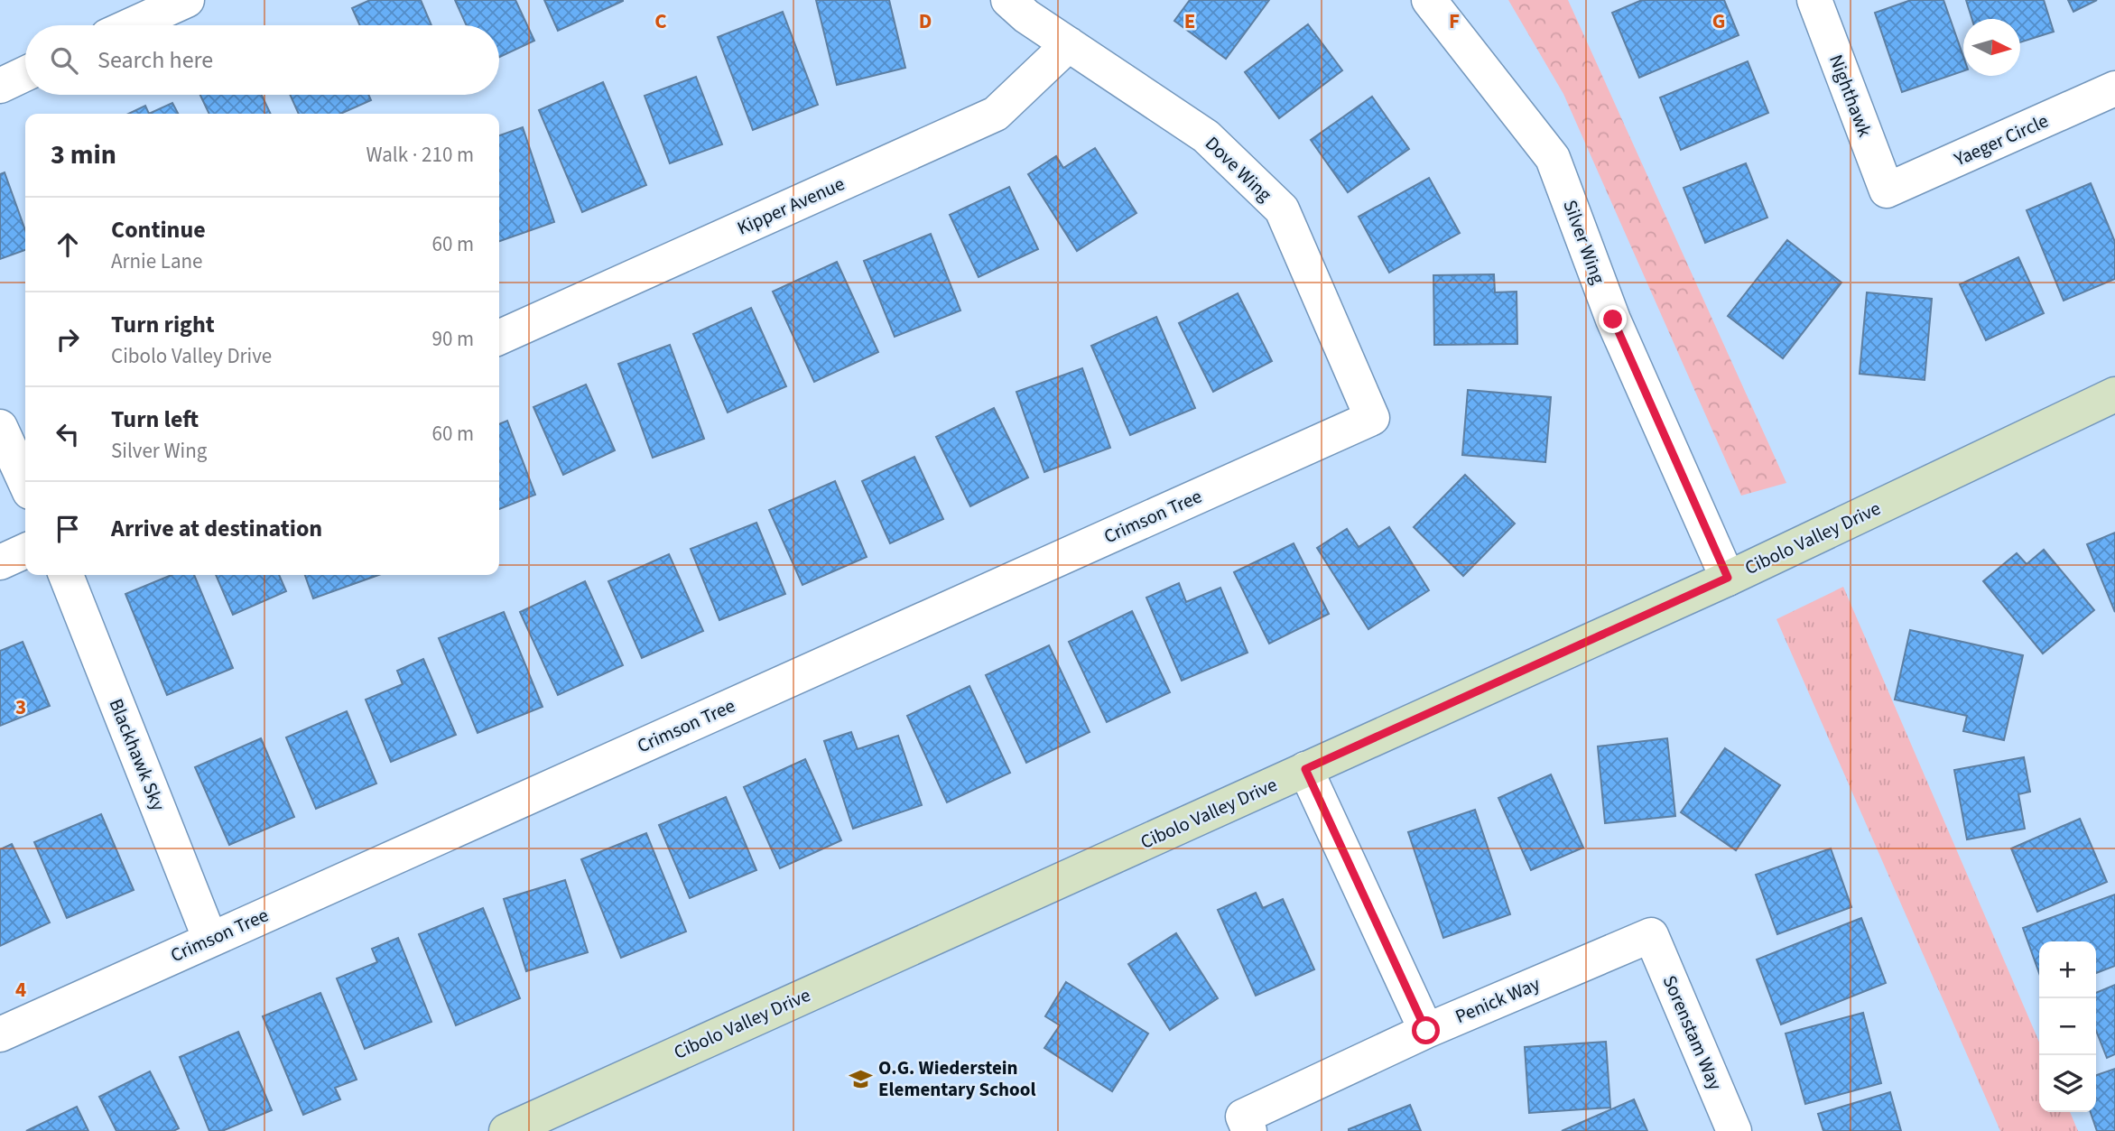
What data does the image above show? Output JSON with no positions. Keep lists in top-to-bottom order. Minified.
{"streets":{"main road":["Cibolo Valley Drive"],"street":["Nighthawk","Yaeger Circle","Dove Wing","Kipper Avenue","Silver Wing","Crimson Tree","Blackhawk Sky","Penick Way","Sorenstam Way"]},"crossings":[["Nighthawk","Yaeger Circle"],["Dove Wing","Kipper Avenue"],["Dove Wing","Crimson Tree"],["Silver Wing","Cibolo Valley Drive"],["Crimson Tree","Blackhawk Sky"],["Penick Way","Sorenstam Way"]],"places":{"school or university":["O.G. Wiederstein Elementary School"]},"north":"right","page":{"search":"Search here","heading":["3 min","Walk · 210 m"],"list":[["Continue","Arnie Lane","60 m"],["Turn right","Cibolo Valley Drive","90 m"],["Turn left","Silver Wing","60 m"],"Arrive at destination"],"map_buttons":["+","−"]},"grid":{"columns":["C","D","E","F","G"],"rows":["3","4"]}}
